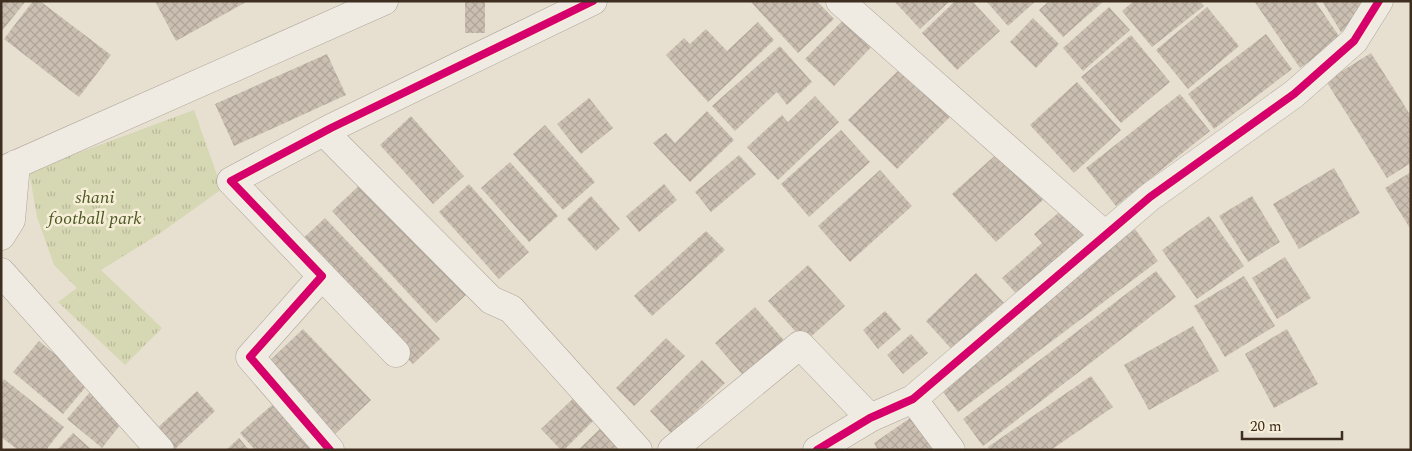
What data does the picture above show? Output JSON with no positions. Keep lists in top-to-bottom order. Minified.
{"parks":["shani football park"],"scale_bar":"20 m"}
